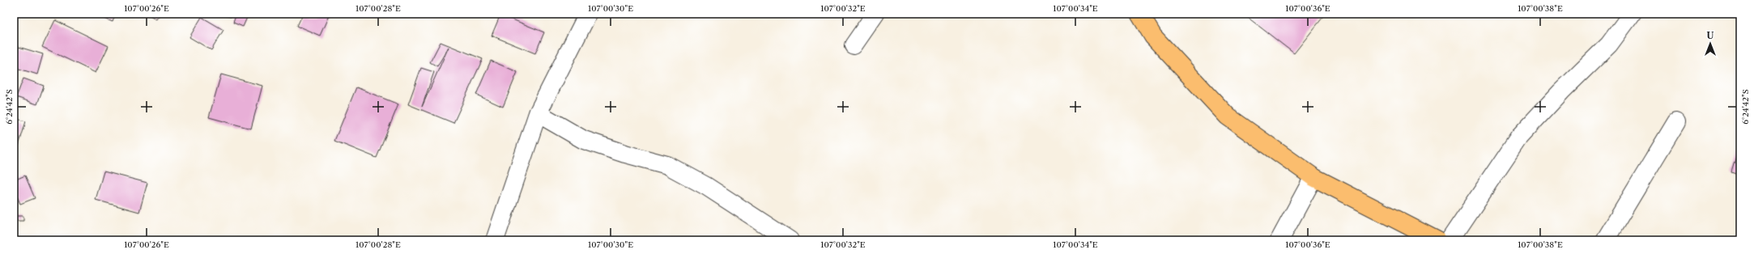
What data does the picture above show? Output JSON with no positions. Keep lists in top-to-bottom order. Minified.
{"north":"top","coordinates":["107°00'26\"E","107°00'28\"E","107°00'30\"E","107°00'32\"E","107°00'34\"E","107°00'36\"E","107°00'38\"E","6°24'42\"S"]}
